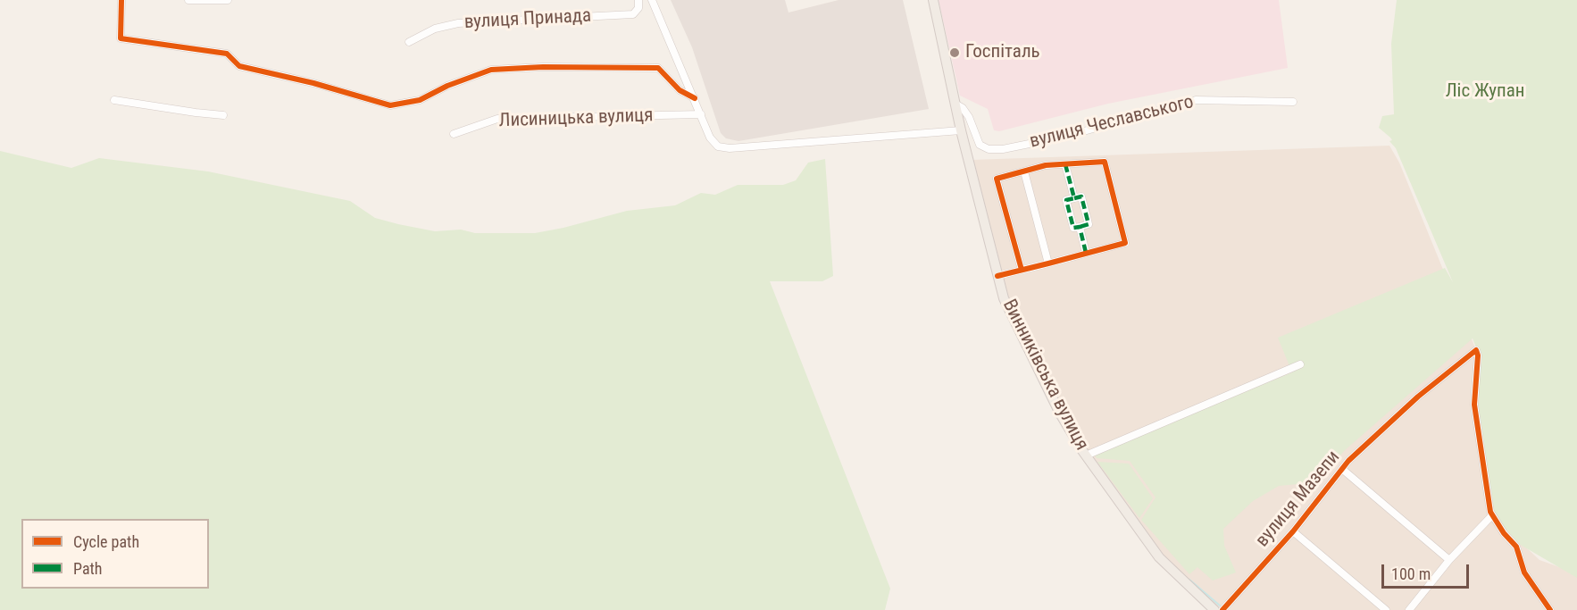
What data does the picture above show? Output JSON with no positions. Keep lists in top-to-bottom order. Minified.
{"streets":{"main road":["Винниківська вулиця"],"street":["вулиця Принада","Лисиницька вулиця","вулиця Чеславського","вулиця Мазепи"]},"crossings":[["вулиця Чеславського","Винниківська вулиця"]],"parks":["Ліс Жупан"],"places":["Госпіталь"],"legend":["Cycle path","Path"],"scale_bar":"100 m"}
